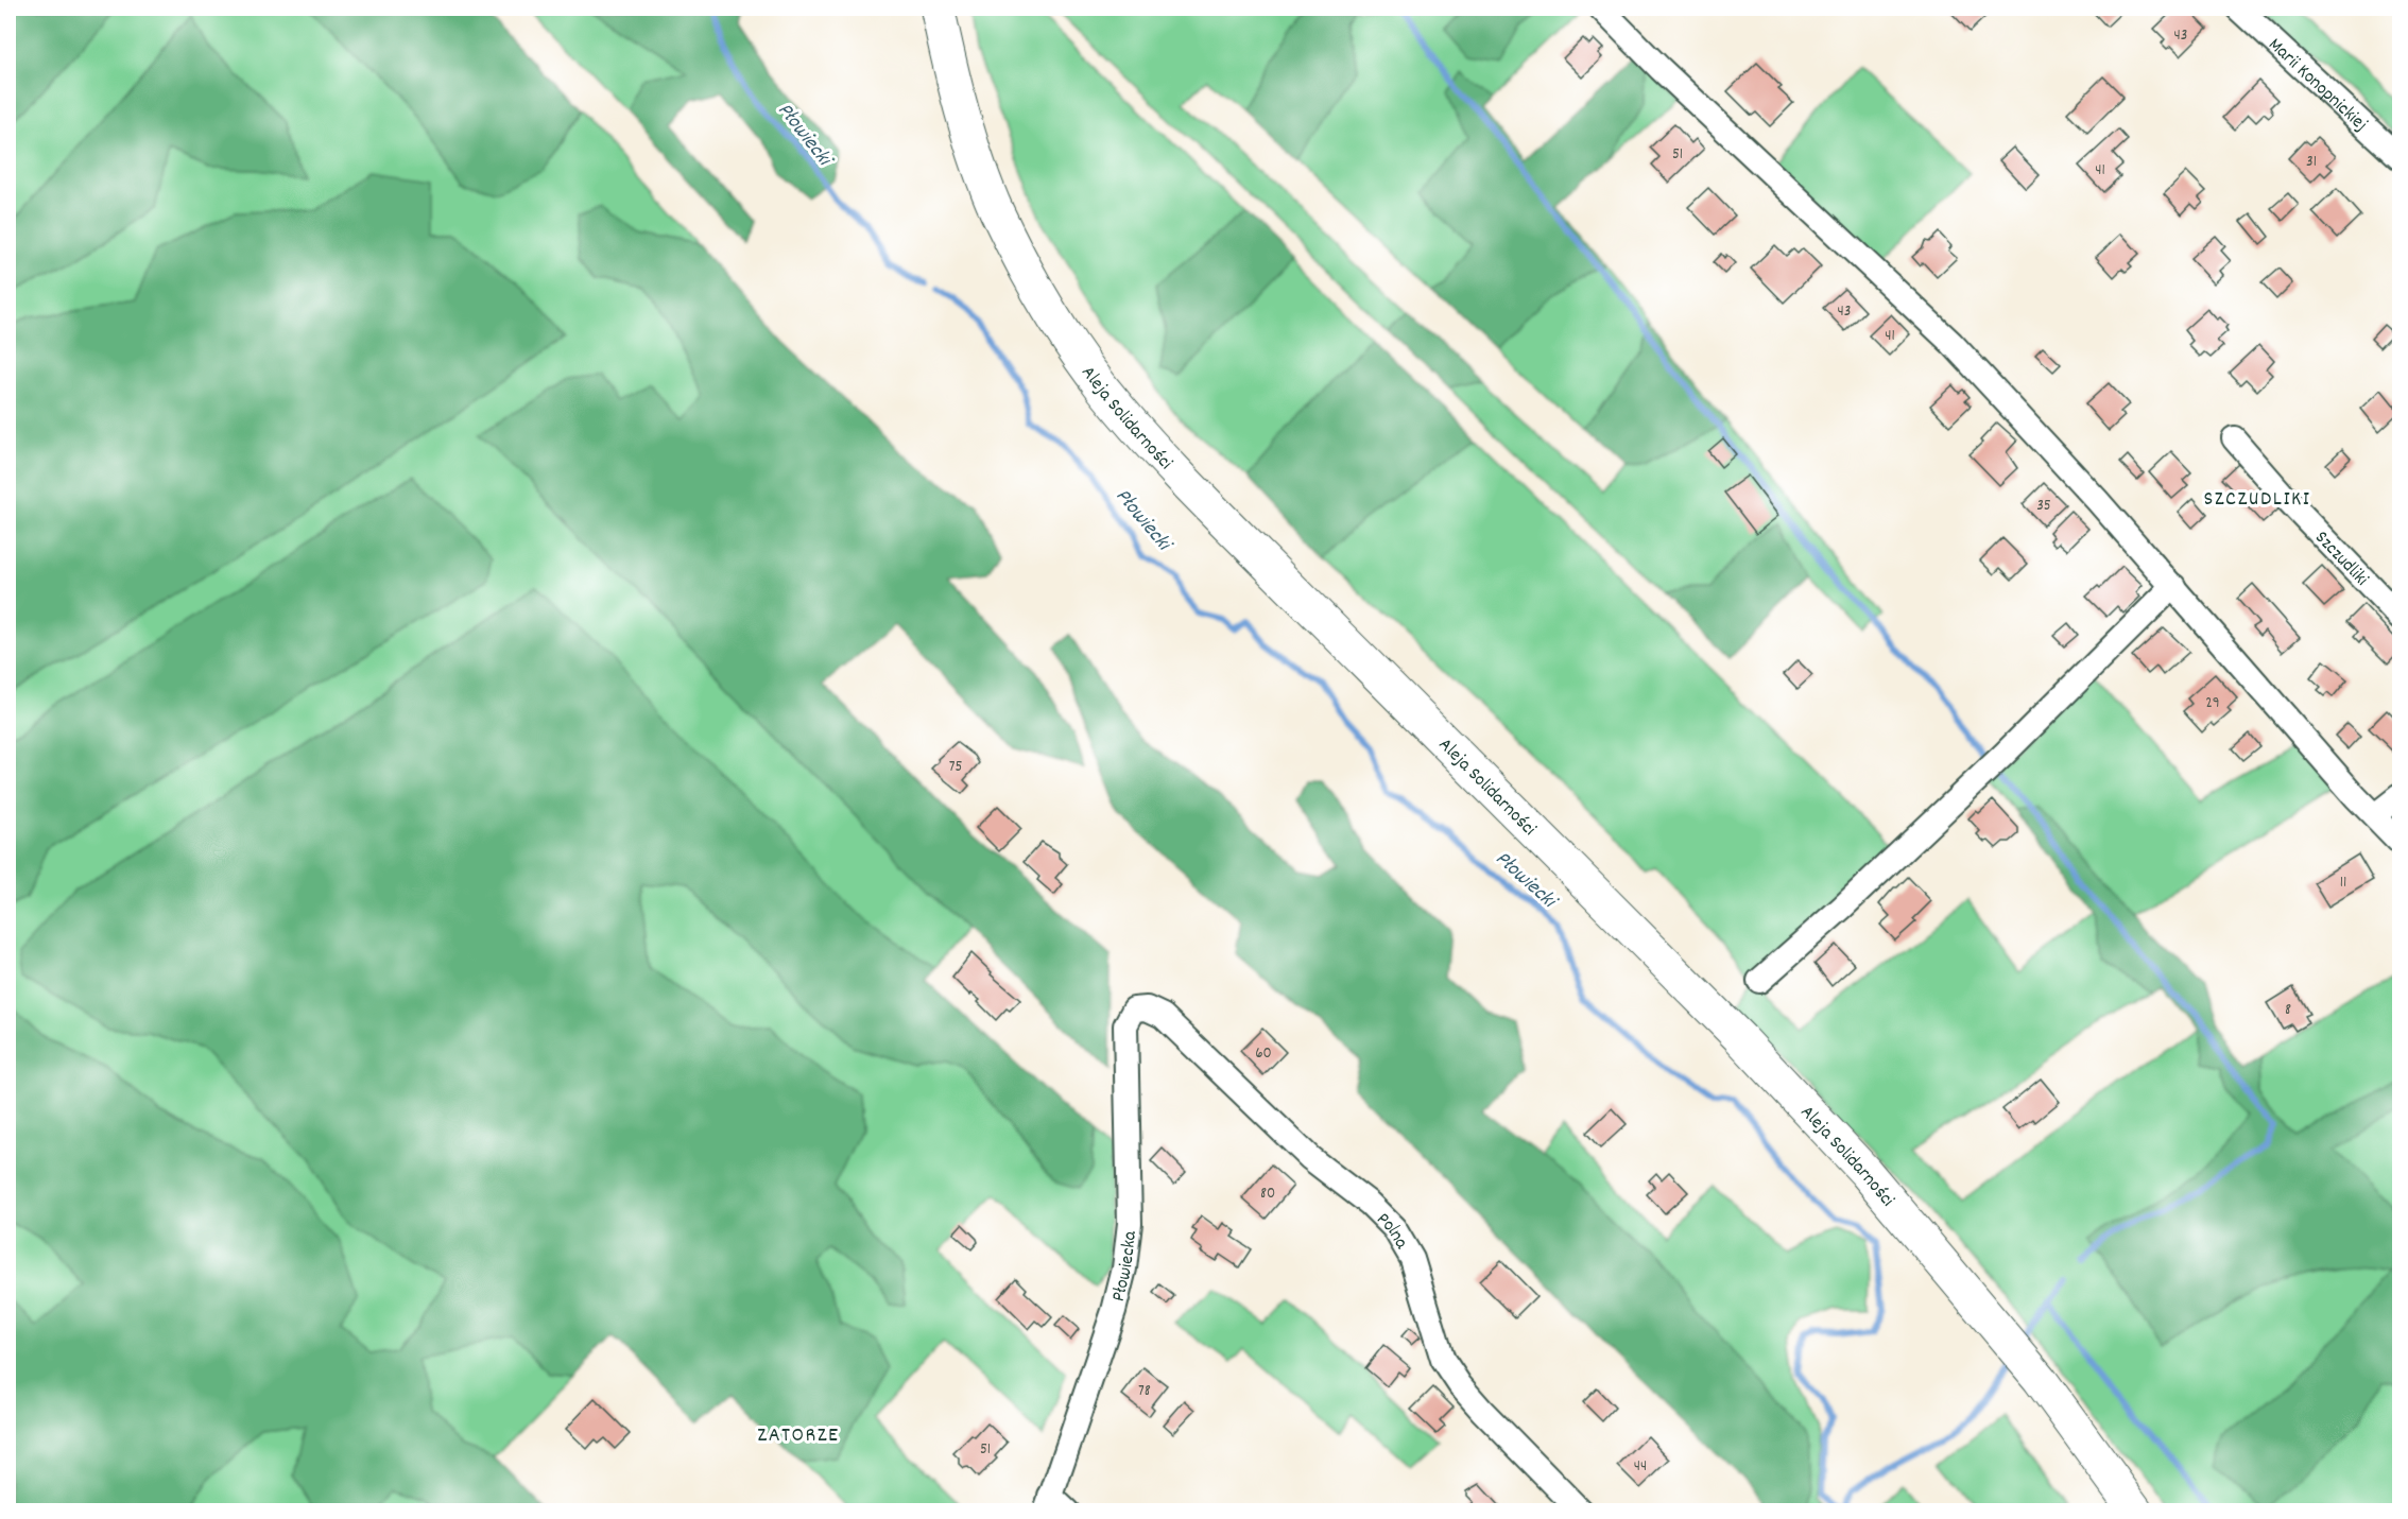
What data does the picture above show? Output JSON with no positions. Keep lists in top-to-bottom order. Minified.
{"streets":{"main road":["Aleja Solidarności"],"street":["Marii Konopnickiej","Szczudliki","Polna","Płowiecka"]},"crossings":[["Polna","Płowiecka"]],"districts":["SZCZUDLIKI","ZATORZE"],"water":["Płowiecki"],"house_numbers":["43","51","31","41","43","41","35","29","75","11","8","60","80","78","51","44"]}
